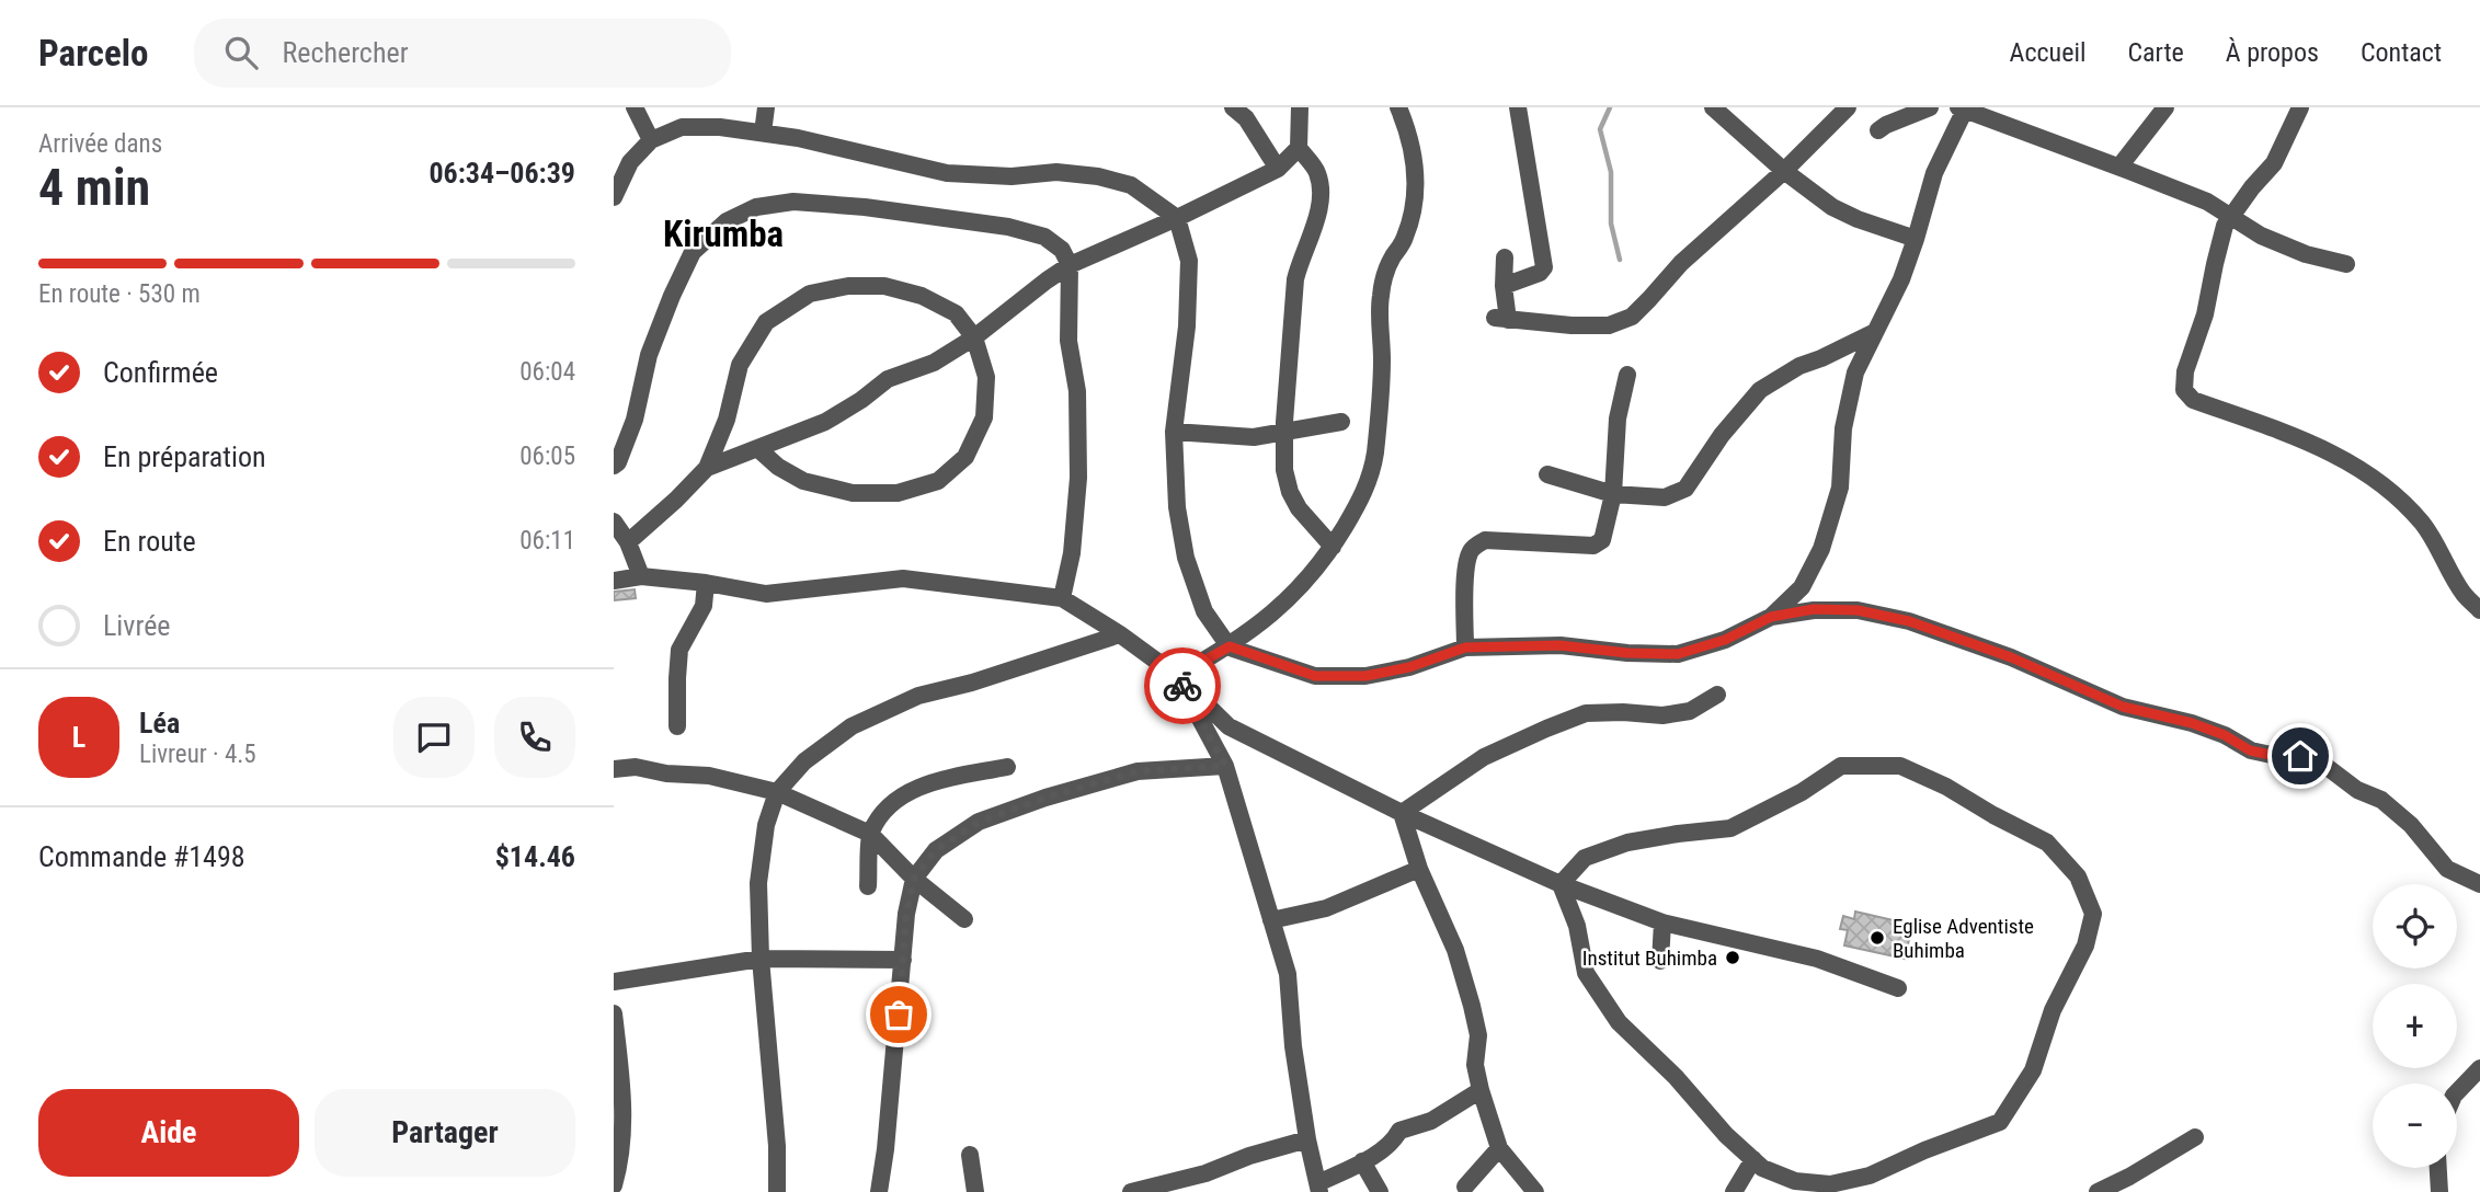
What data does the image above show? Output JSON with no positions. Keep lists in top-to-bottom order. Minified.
{"districts":["Kirumba"],"places":["Eglise Adventiste Buhimba","Institut Buhimba"],"page":{"header":"Parcelo","search":"Rechercher","nav":["Accueil","Carte","À propos","Contact"],"heading":["4 min","Arrivée dans","06:34–06:39"],"panel":["Léa","Livreur · 4.5","Commande #1498","$14.46"],"bar":"En route · 530 m","list":[["Confirmée","06:04"],["En préparation","06:05"],["En route","06:11"],"Livrée"],"round":"L","map_buttons":["+","−"],"buttons":["Aide","Partager"]}}
